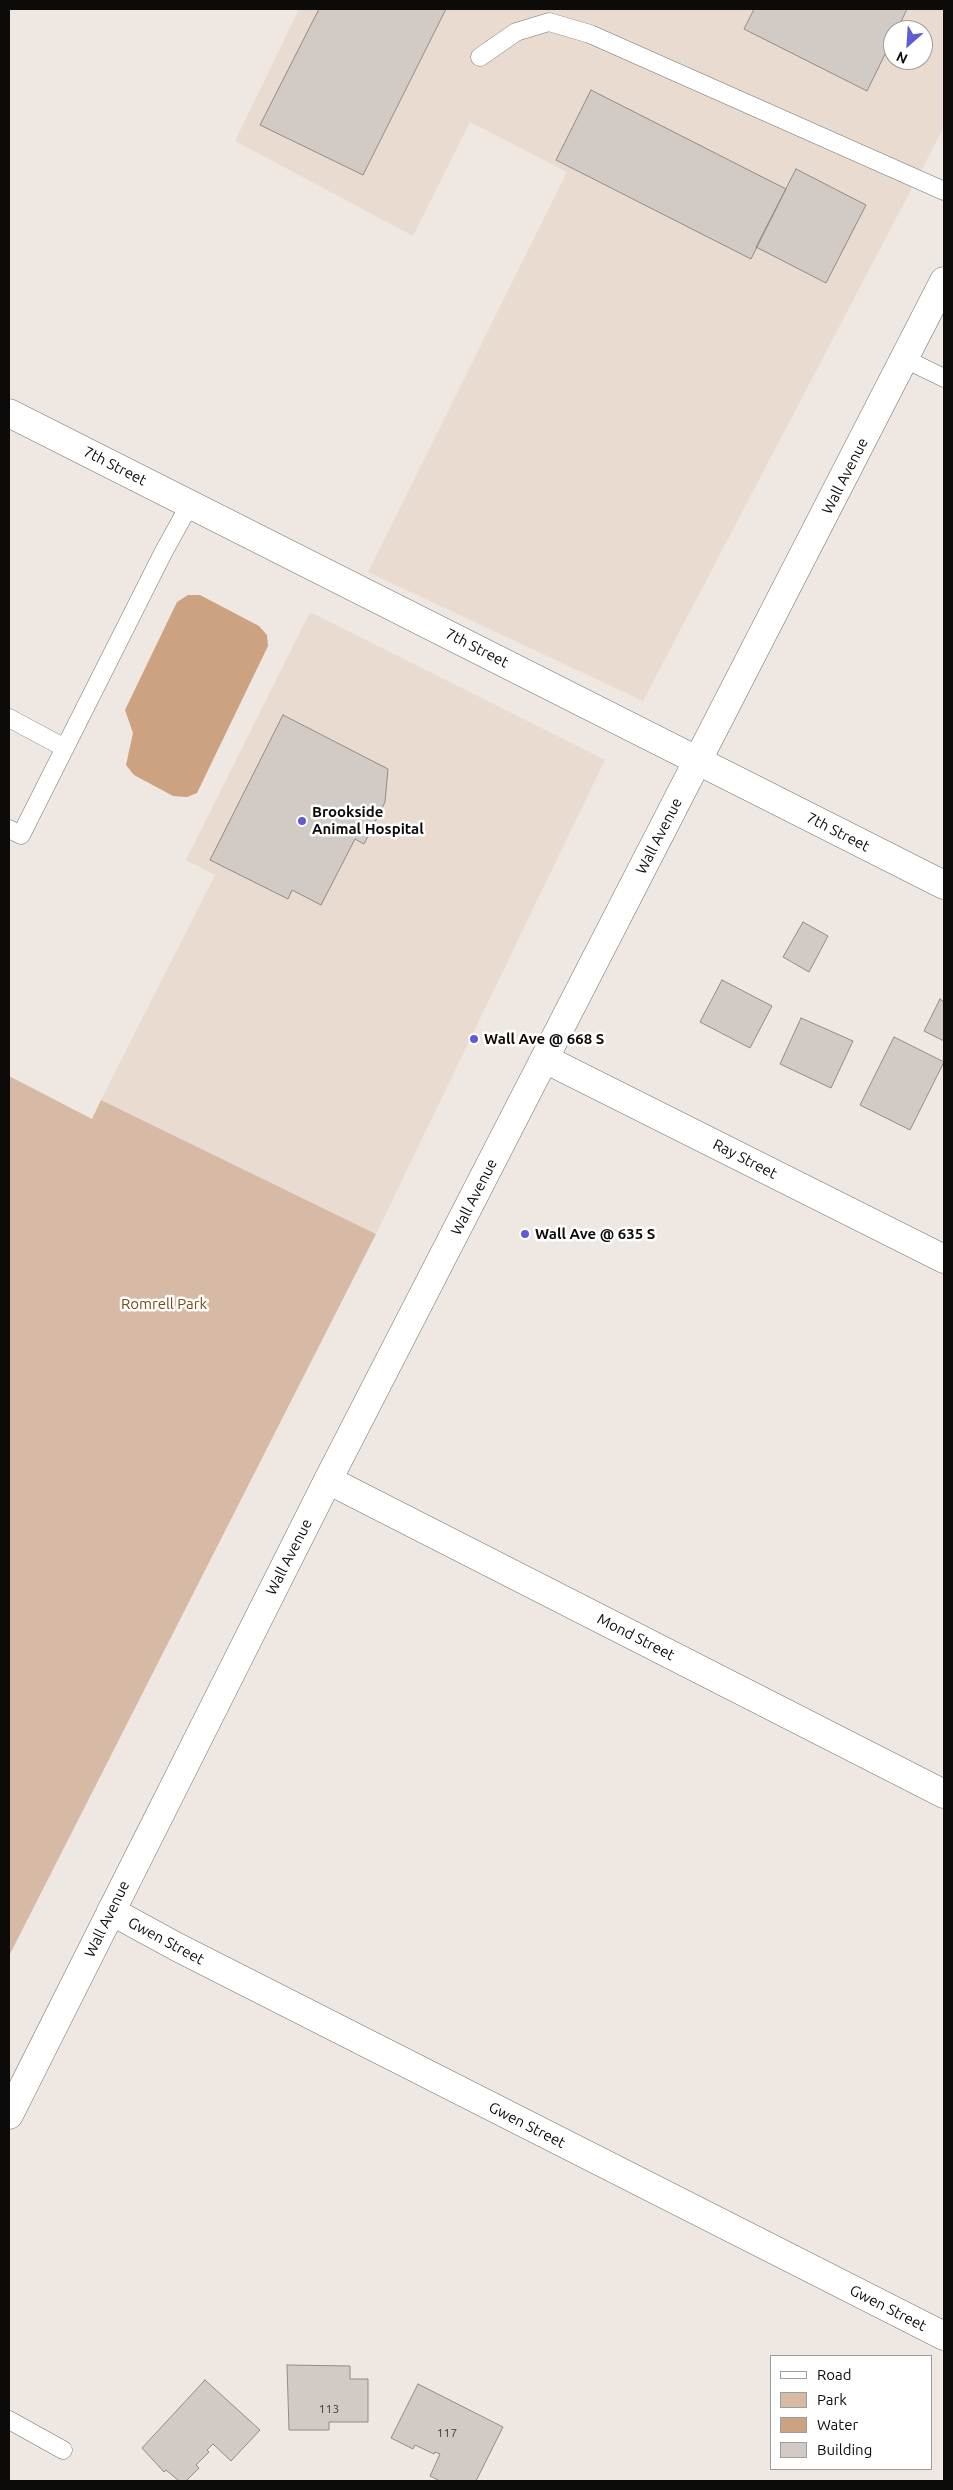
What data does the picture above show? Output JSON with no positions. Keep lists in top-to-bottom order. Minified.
{"streets":{"street":["7th Street","Wall Avenue","Ray Street","Mond Street","Gwen Street"]},"crossings":[["7th Street","Wall Avenue"],["Wall Avenue","Ray Street"],["Wall Avenue","Mond Street"],["Wall Avenue","Gwen Street"]],"parks":["Romrell Park"],"places":["Brookside Animal Hospital","Wall Ave @ 668 S","Wall Ave @ 635 S"],"house_numbers":["113","117"],"legend":["Road","Park","Water","Building"],"north":"bottom left"}
